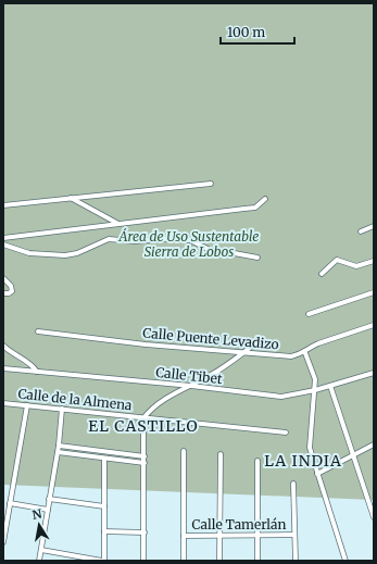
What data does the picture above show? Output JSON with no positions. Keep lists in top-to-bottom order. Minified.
{"streets":{"street":["Calle Puente Levadizo","Calle Tibet","Calle de la Almena","Calle Tamerlán"]},"districts":["EL CASTILLO","LA INDIA"],"parks":["Área de Uso Sustentable Sierra de Lobos"],"scale_bar":"100 m","north":"top"}
